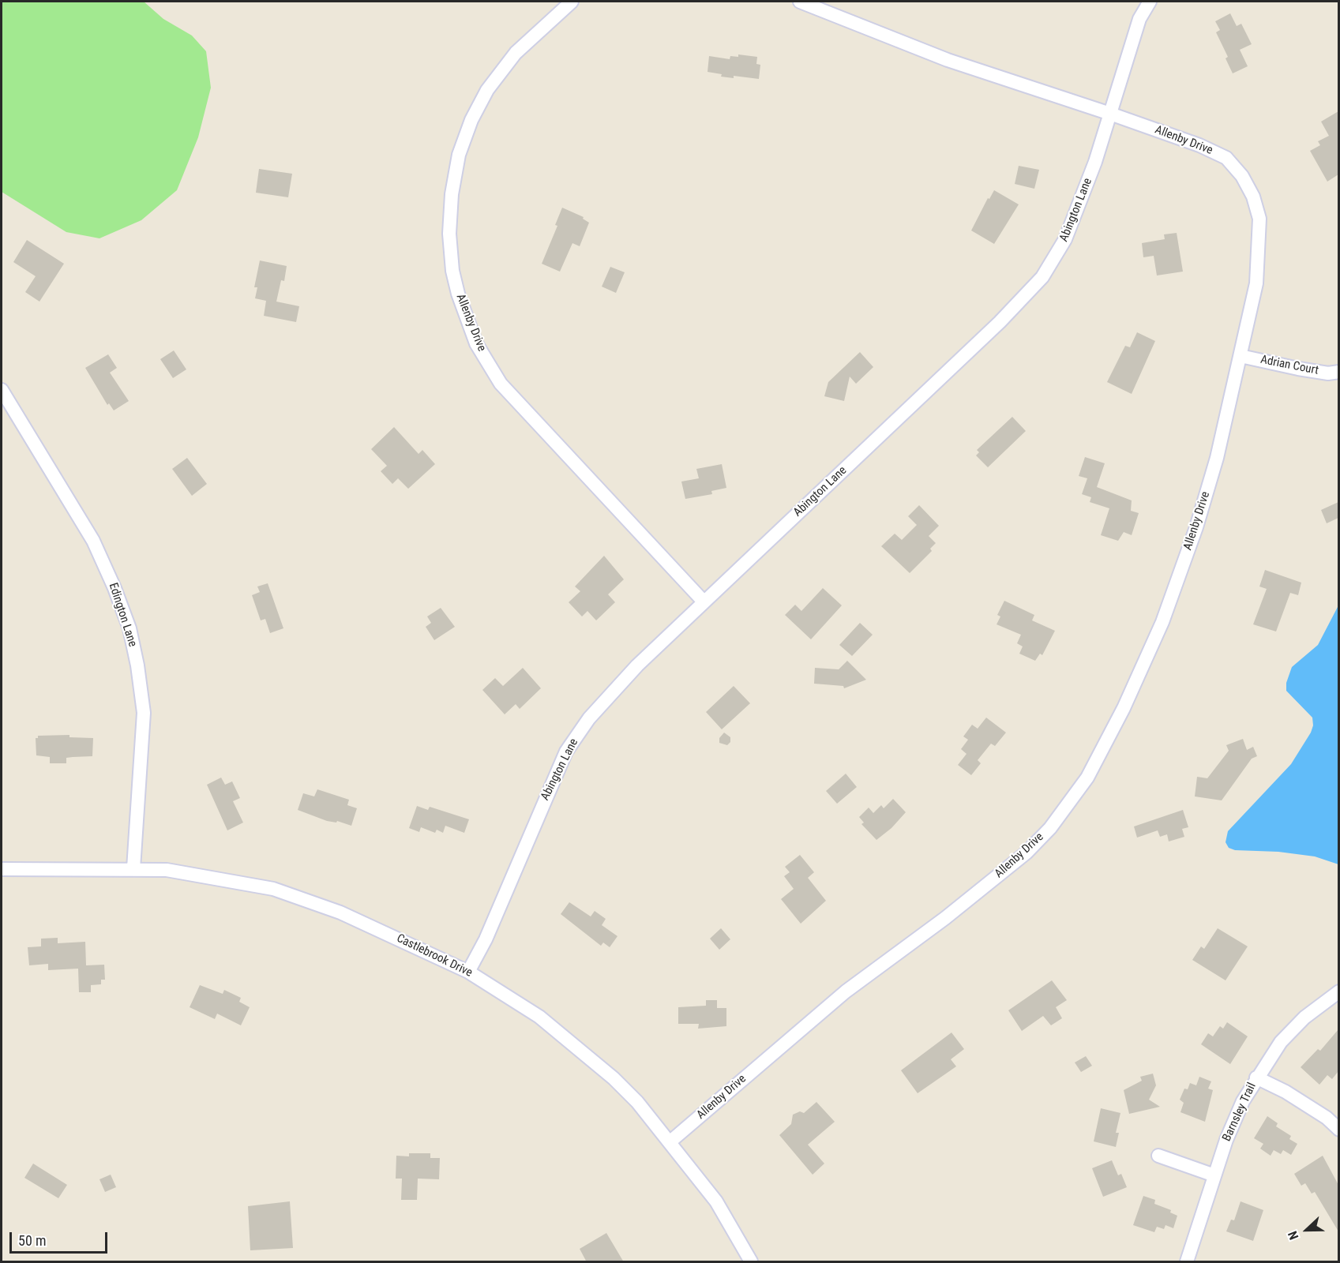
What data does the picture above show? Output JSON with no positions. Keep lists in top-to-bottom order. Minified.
{"streets":{"street":["Allenby Drive","Abington Lane","Adrian Court","Edington Lane","Castlebrook Drive","Barnsley Trail"]},"crossings":[["Allenby Drive","Abington Lane"],["Allenby Drive","Adrian Court"],["Allenby Drive","Castlebrook Drive"],["Abington Lane","Castlebrook Drive"],["Edington Lane","Castlebrook Drive"]],"scale_bar":"50 m","north":"left"}
